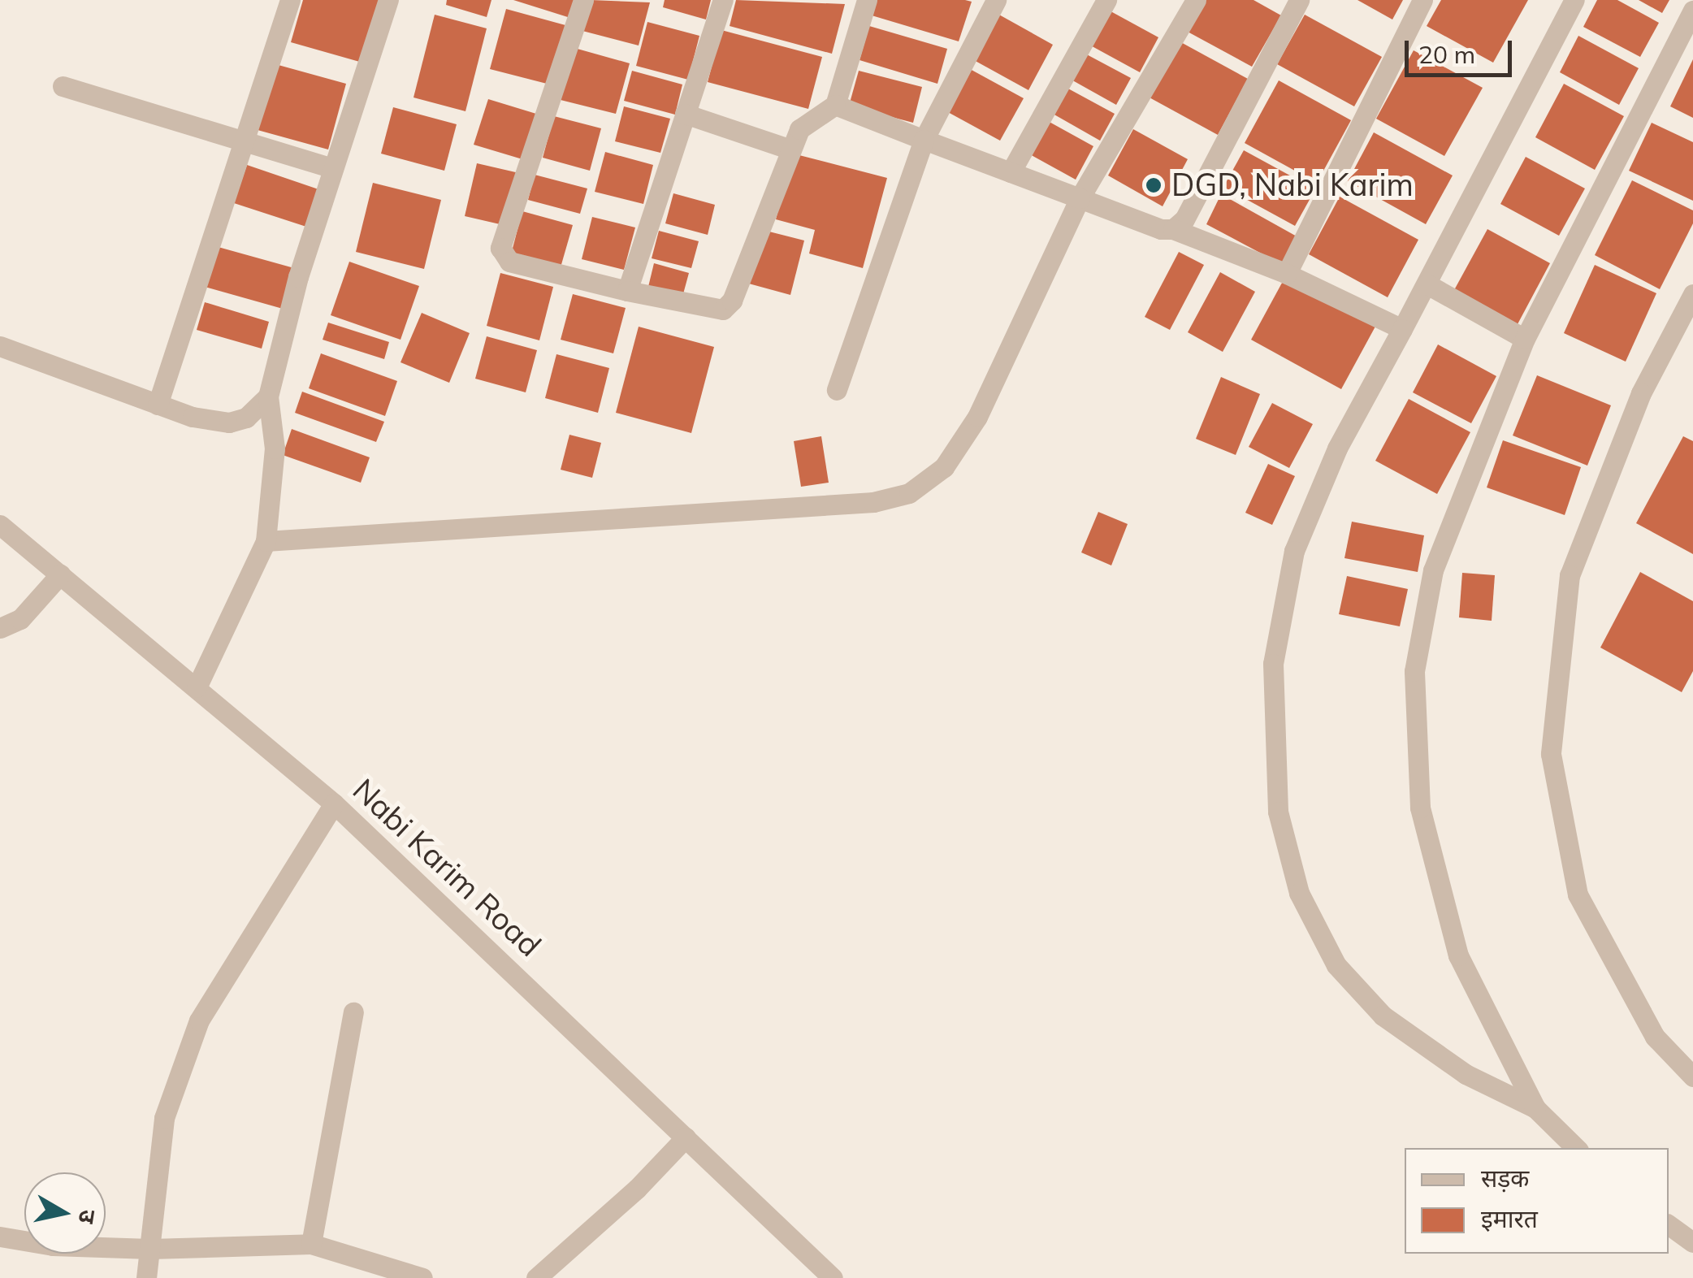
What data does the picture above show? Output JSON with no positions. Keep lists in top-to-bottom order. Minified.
{"streets":{"street":["Nabi Karim Road"]},"places":["DGD, Nabi Karim"],"legend":["सड़क","इमारत"],"scale_bar":"20 m","north":"right"}
